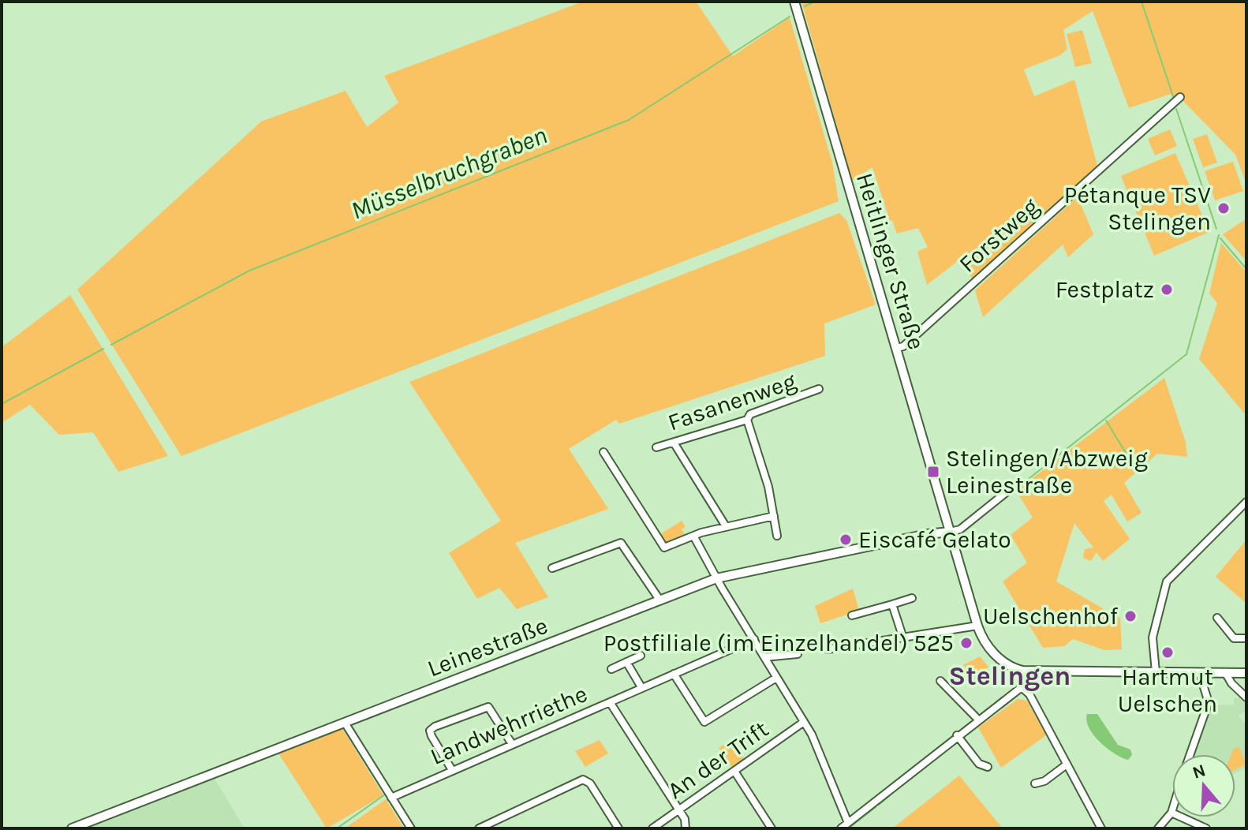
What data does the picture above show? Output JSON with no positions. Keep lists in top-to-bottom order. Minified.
{"streets":{"street":["Forstweg","Heitlinger Straße","Fasanenweg","Leinestraße","Landwehrriethe","An der Trift"]},"crossings":[["Forstweg","Heitlinger Straße"],["Heitlinger Straße","Leinestraße"]],"districts":["Stelingen"],"water":["Müsselbruchgraben"],"places":{"other":["Pétanque TSV Stelingen","Festplatz","Eiscafé Gelato","Uelschenhof","Postfiliale (im Einzelhandel) 525","Hartmut Uelschen"],"transit":["Stelingen/Abzweig Leinestraße"]},"north":"top"}
